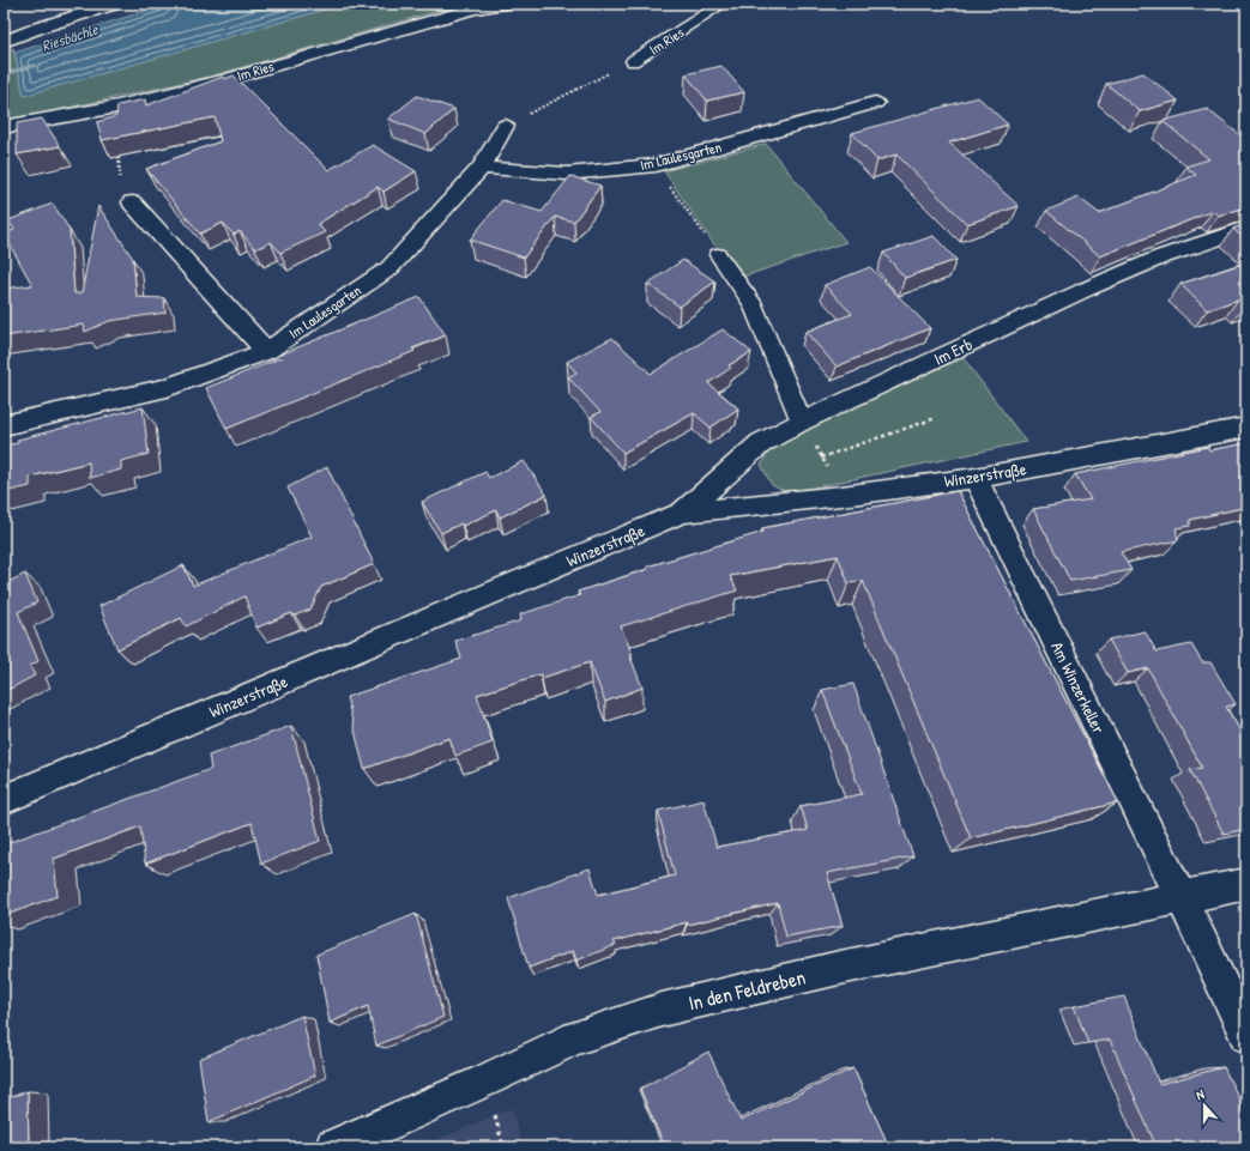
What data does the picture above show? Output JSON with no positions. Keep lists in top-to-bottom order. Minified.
{"streets":{"street":["Im Ries","Im Laulesgarten","Im Erb","Winzerstraße","Am Winzerkeller","In den Feldreben"]},"crossings":[["Im Erb","Winzerstraße"],["Winzerstraße","Am Winzerkeller"],["Am Winzerkeller","In den Feldreben"]],"water":["Riesbächle"],"north":"top"}
